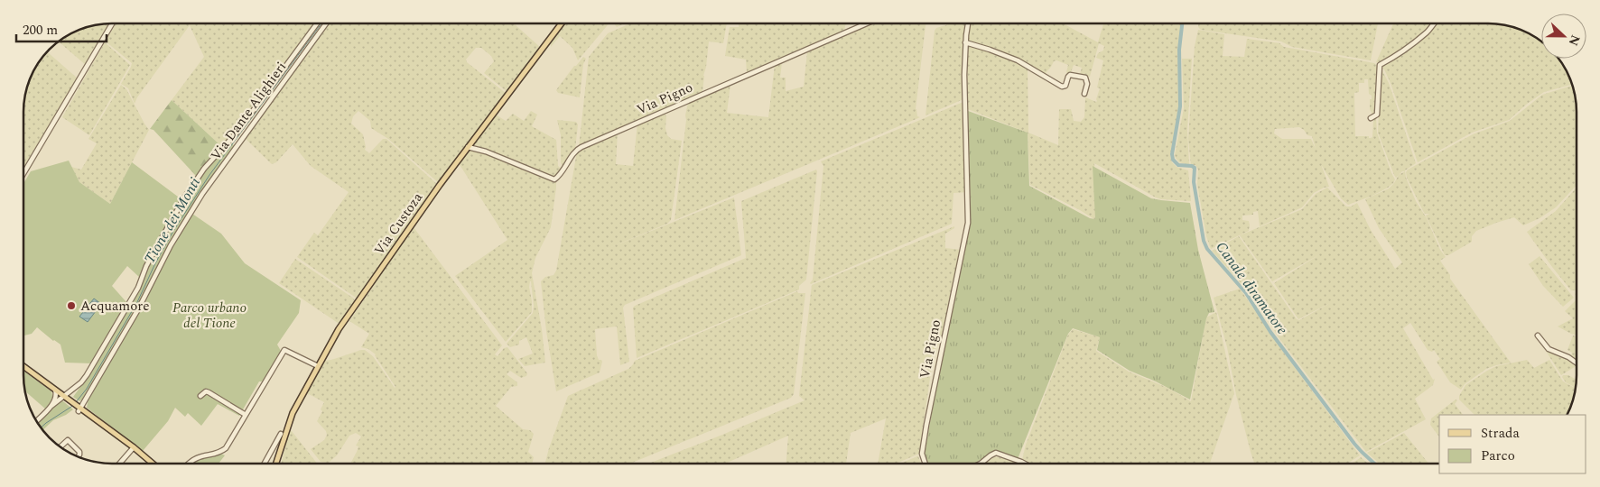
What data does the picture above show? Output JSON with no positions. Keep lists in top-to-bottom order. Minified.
{"streets":{"main road":["Via Custoza"],"street":["Via Pigno","Via Dante Alighieri"]},"crossings":[["Via Pigno","Via Custoza"]],"water":["Tione dei Monti","Canale diramatore"],"parks":["Parco urbano del Tione"],"places":["Acquamore"],"legend":["Strada","Parco"],"scale_bar":"200 m","north":"right"}
